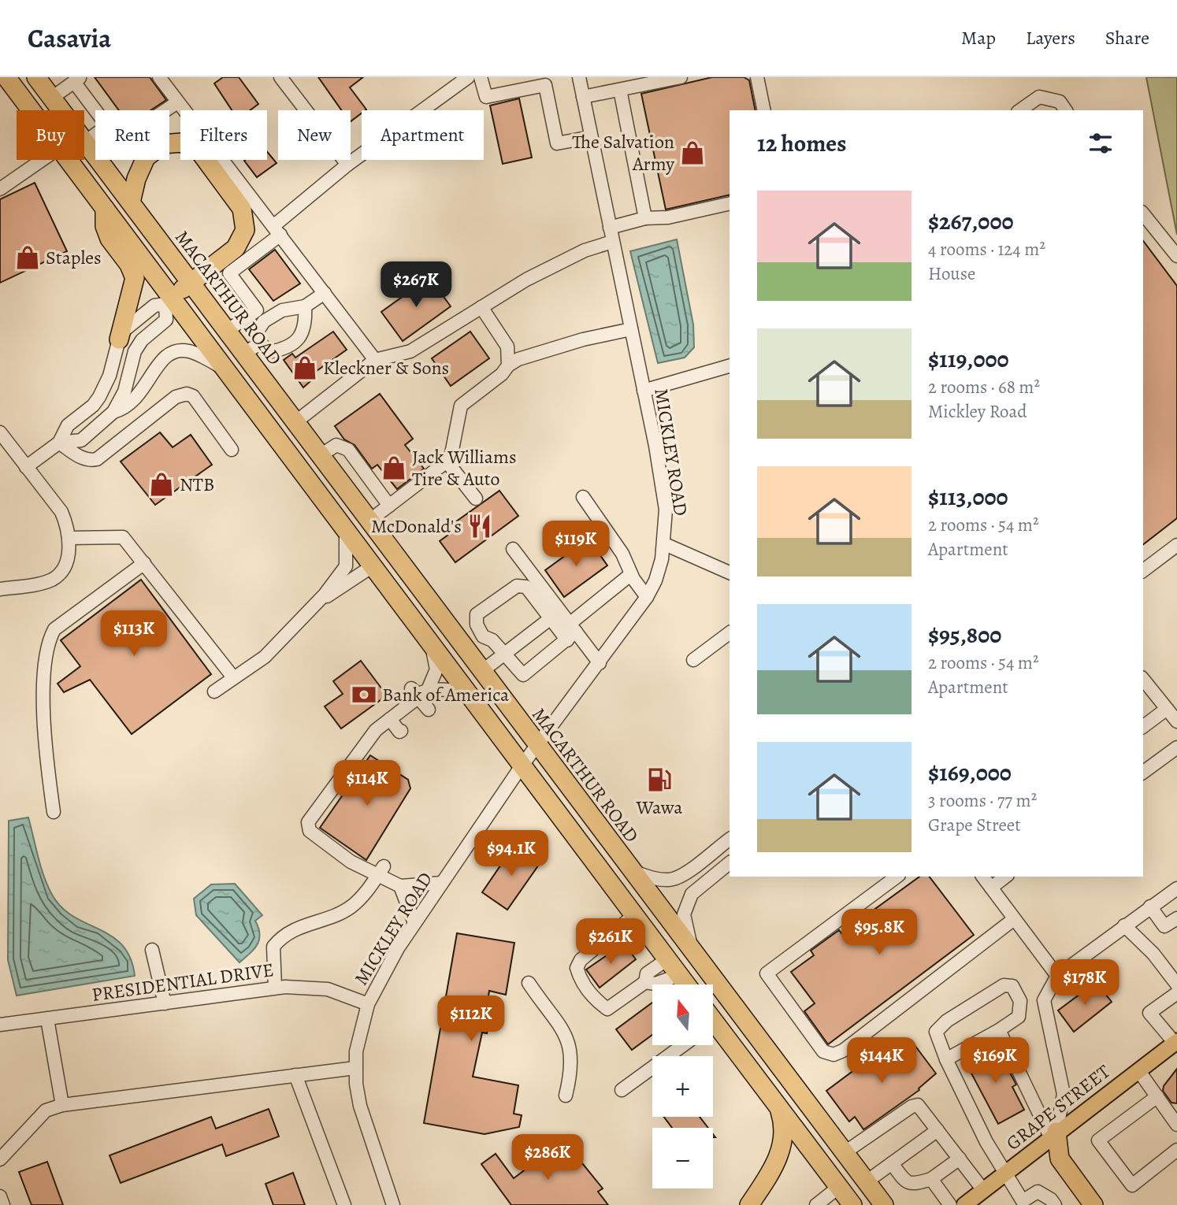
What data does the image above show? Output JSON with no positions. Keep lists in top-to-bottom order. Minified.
{"streets":{"highway":["MACARTHUR ROAD"],"main road":["GRAPE STREET"],"street":["MICKLEY ROAD","PRESIDENTIAL DRIVE"]},"crossings":[["MACARTHUR ROAD","MICKLEY ROAD"],["MICKLEY ROAD","PRESIDENTIAL DRIVE"]],"places":{"shop":["The Salvation Army","Staples","Kleckner & Sons","Jack Williams Tire & Auto","NTB"],"restaurant":["McDonald's"],"bank":["Bank of America"],"fuel station":["Wawa"]},"north":"top","page":{"header":"Casavia","nav":["Map","Layers","Share"],"chip":["Buy","Rent","Filters","New","Apartment"],"heading":"12 homes","list":[{"name":"$267,000","note":"4 rooms · 124 m² · House"},{"name":"$119,000","note":"2 rooms · 68 m² · Mickley Road"},{"name":"$113,000","note":"2 rooms · 54 m² · Apartment"},{"name":"$95,800","note":"2 rooms · 54 m² · Apartment"},{"name":"$169,000","note":"3 rooms · 77 m² · Grape Street"}],"price":["$267K","$119K","$113K","$114K","$94.1K","$95.8K","$261K","$178K","$112K","$144K","$169K","$286K"],"map_buttons":["+","−"]}}
